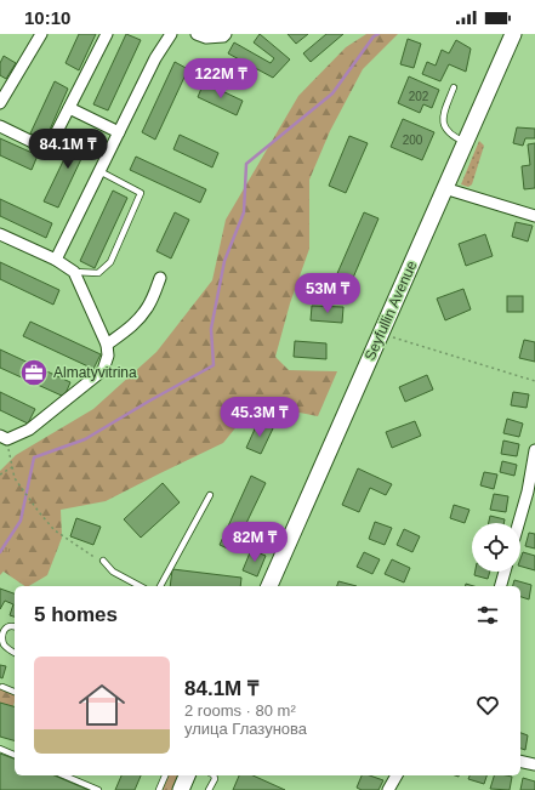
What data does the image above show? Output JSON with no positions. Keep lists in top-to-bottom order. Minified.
{"streets":{"main road":["Seyfullin Avenue"]},"places":{"office":["Almatyvitrina"]},"house_numbers":["202","200"],"page":{"status":"10:10","price":["122M ₸","84.1M ₸","53M ₸","45.3M ₸","82M ₸"],"heading":"5 homes","list":[{"name":"84.1M ₸","note":"2 rooms · 80 m² · улица Глазунова"}]}}
